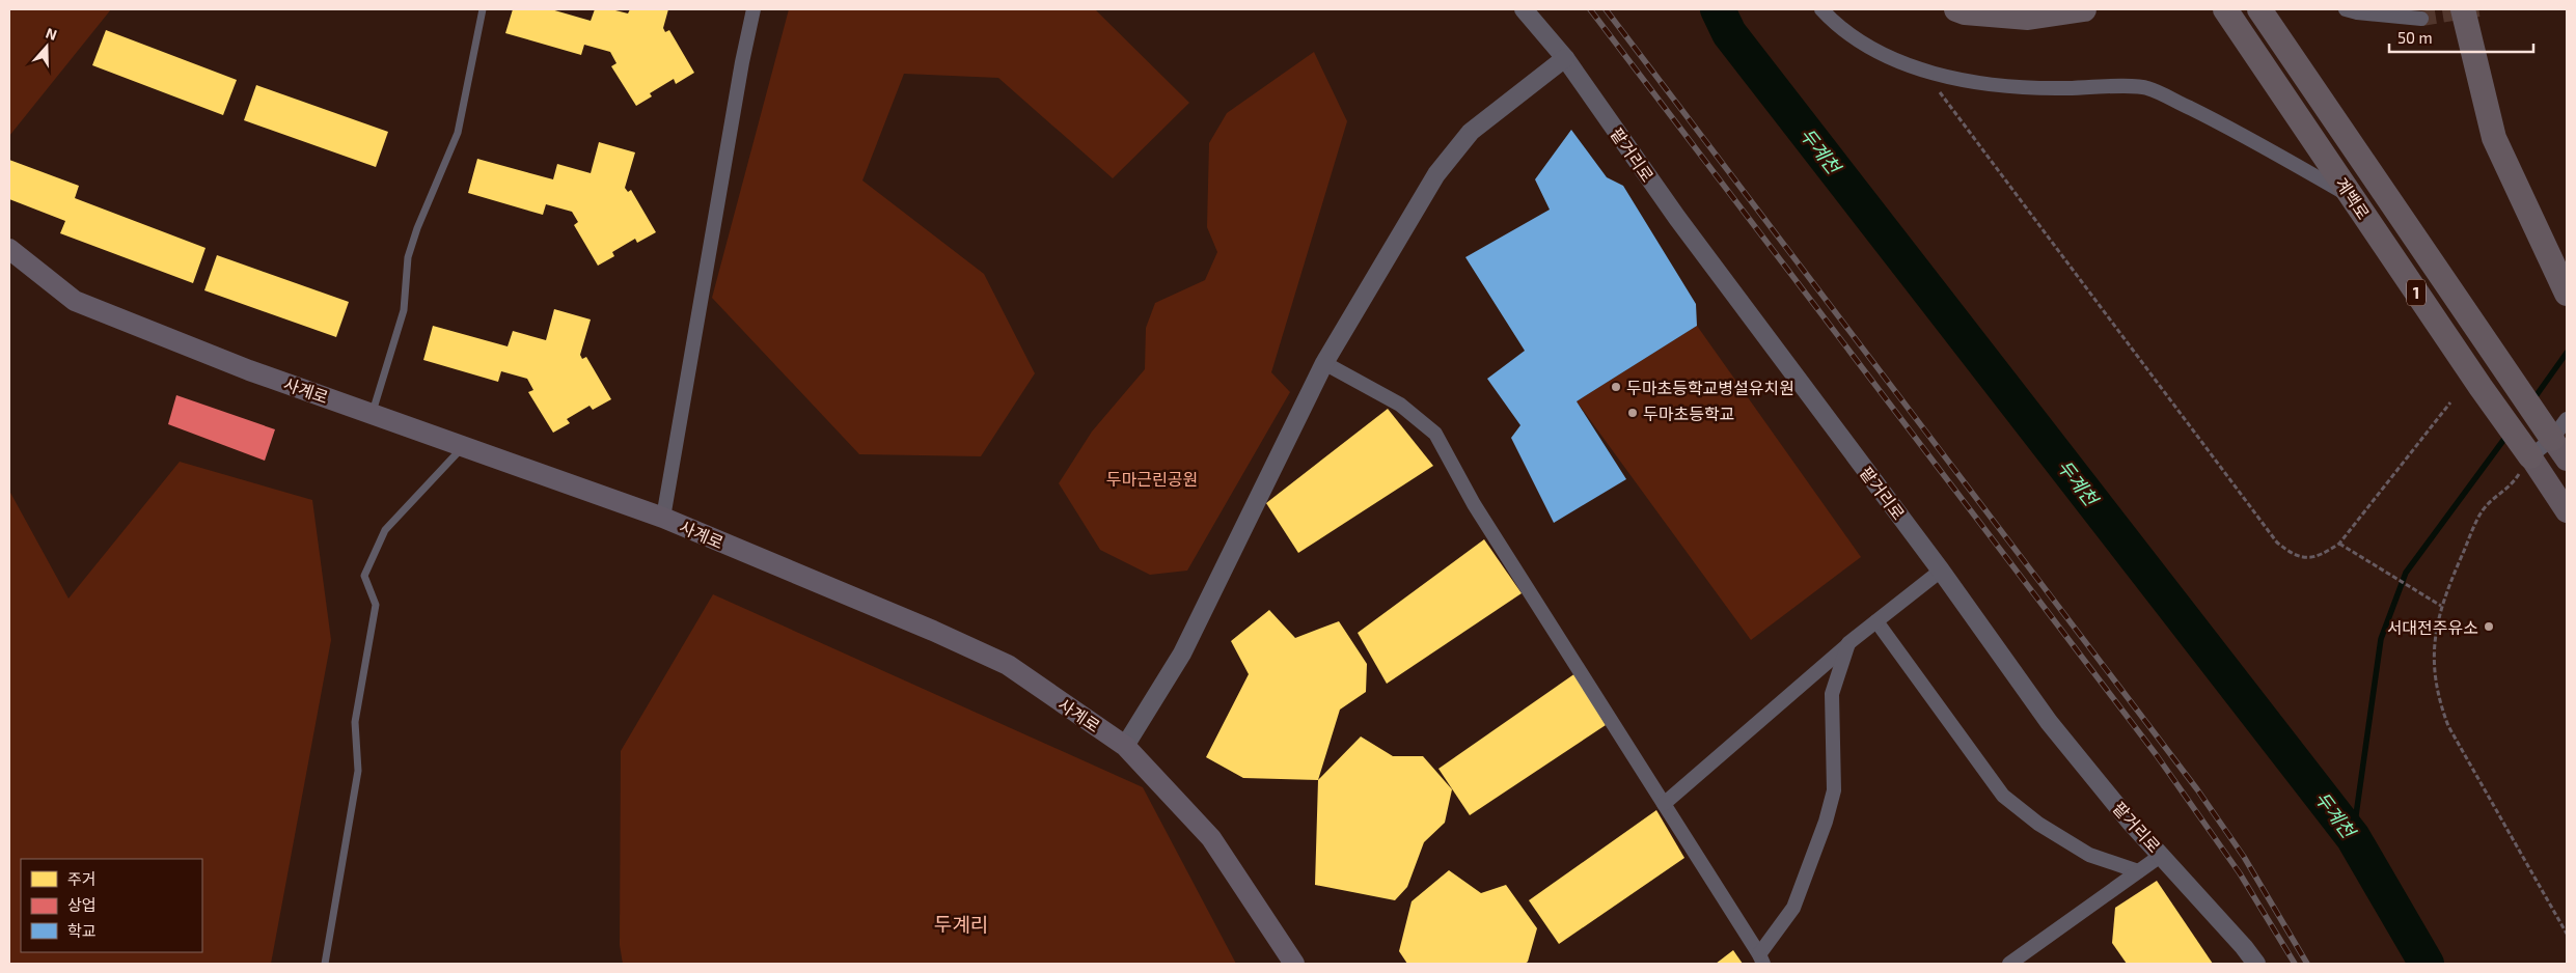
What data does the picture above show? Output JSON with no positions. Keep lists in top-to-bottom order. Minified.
{"streets":{"highway":["계백로","1"],"main road":["사계로"],"street":["팥거리로"]},"crossings":[["계백로","1"]],"districts":["두계리"],"water":["두계천"],"parks":["두마근린공원"],"places":["두마초등학교병설유치원","두마초등학교","서대전주유소"],"legend":["주거","상업","학교"],"scale_bar":"50 m","north":"top"}
